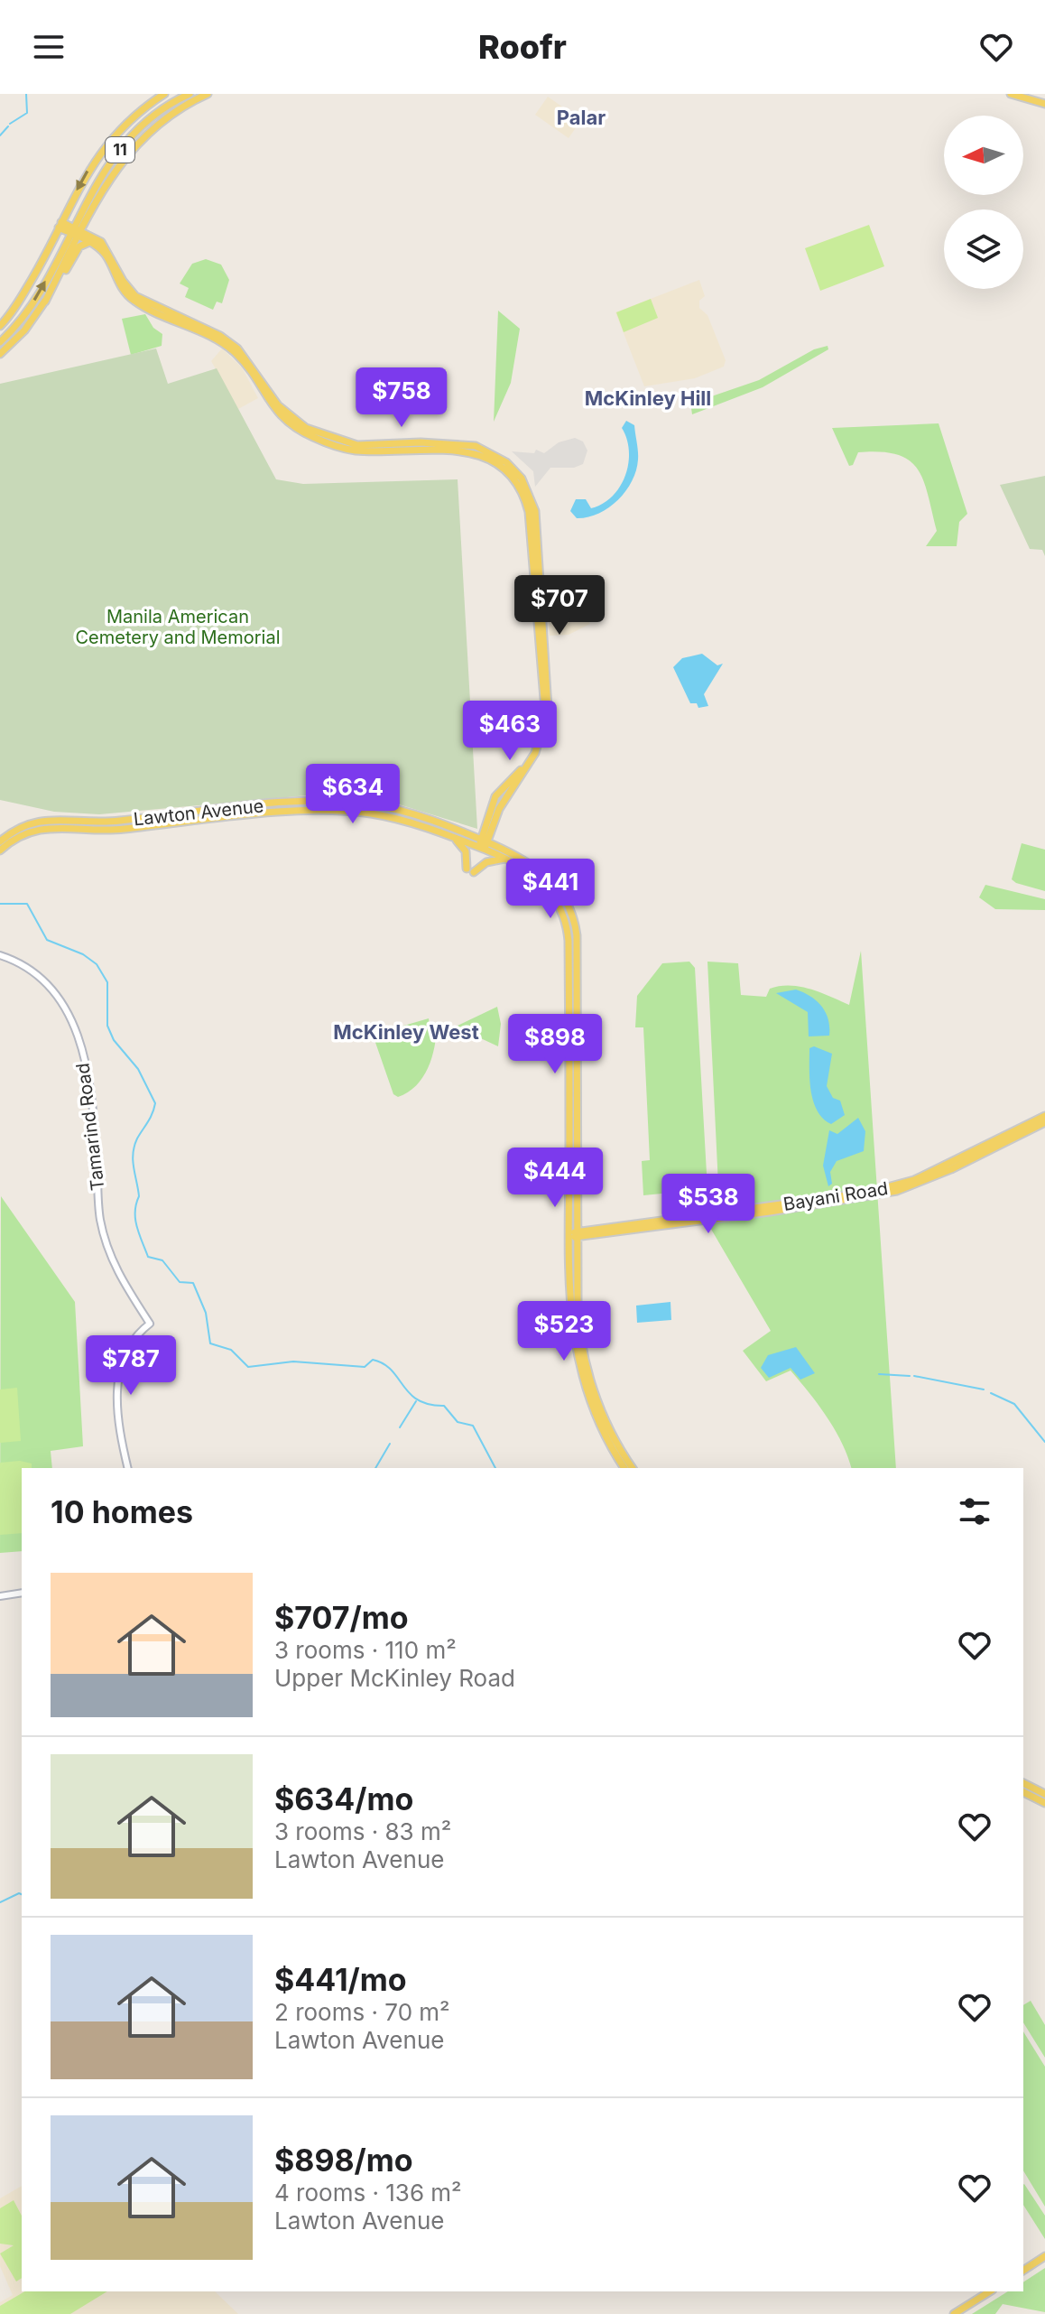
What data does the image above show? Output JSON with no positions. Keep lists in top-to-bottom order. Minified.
{"streets":{"main road":["11","Lawton Avenue","Bayani Road"],"street":["Tamarind Road"]},"crossings":[["Lawton Avenue","Bayani Road"]],"districts":["Palar","McKinley Hill","McKinley West"],"parks":["Manila American Cemetery and Memorial"],"north":"left","page":{"header":"Roofr","price":["$758","$707","$463","$634","$441","$898","$444","$538","$523","$787"],"heading":"10 homes","list":[{"name":"$707/mo","note":"3 rooms · 110 m² · Upper McKinley Road"},{"name":"$634/mo","note":"3 rooms · 83 m² · Lawton Avenue"},{"name":"$441/mo","note":"2 rooms · 70 m² · Lawton Avenue"},{"name":"$898/mo","note":"4 rooms · 136 m² · Lawton Avenue"}]}}
